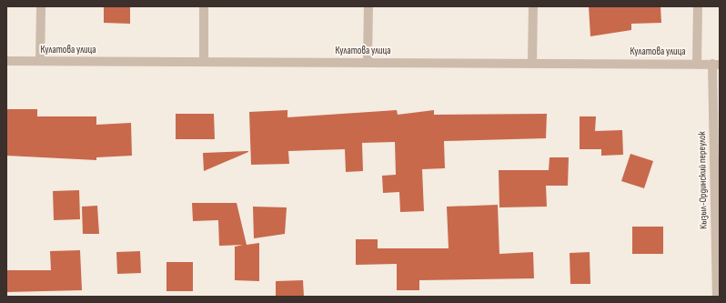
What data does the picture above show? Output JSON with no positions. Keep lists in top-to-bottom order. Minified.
{"streets":{"street":["Кулатова улица","Кызыл-Ординский переулок"]},"crossings":[["Кулатова улица","Кызыл-Ординский переулок"]]}
